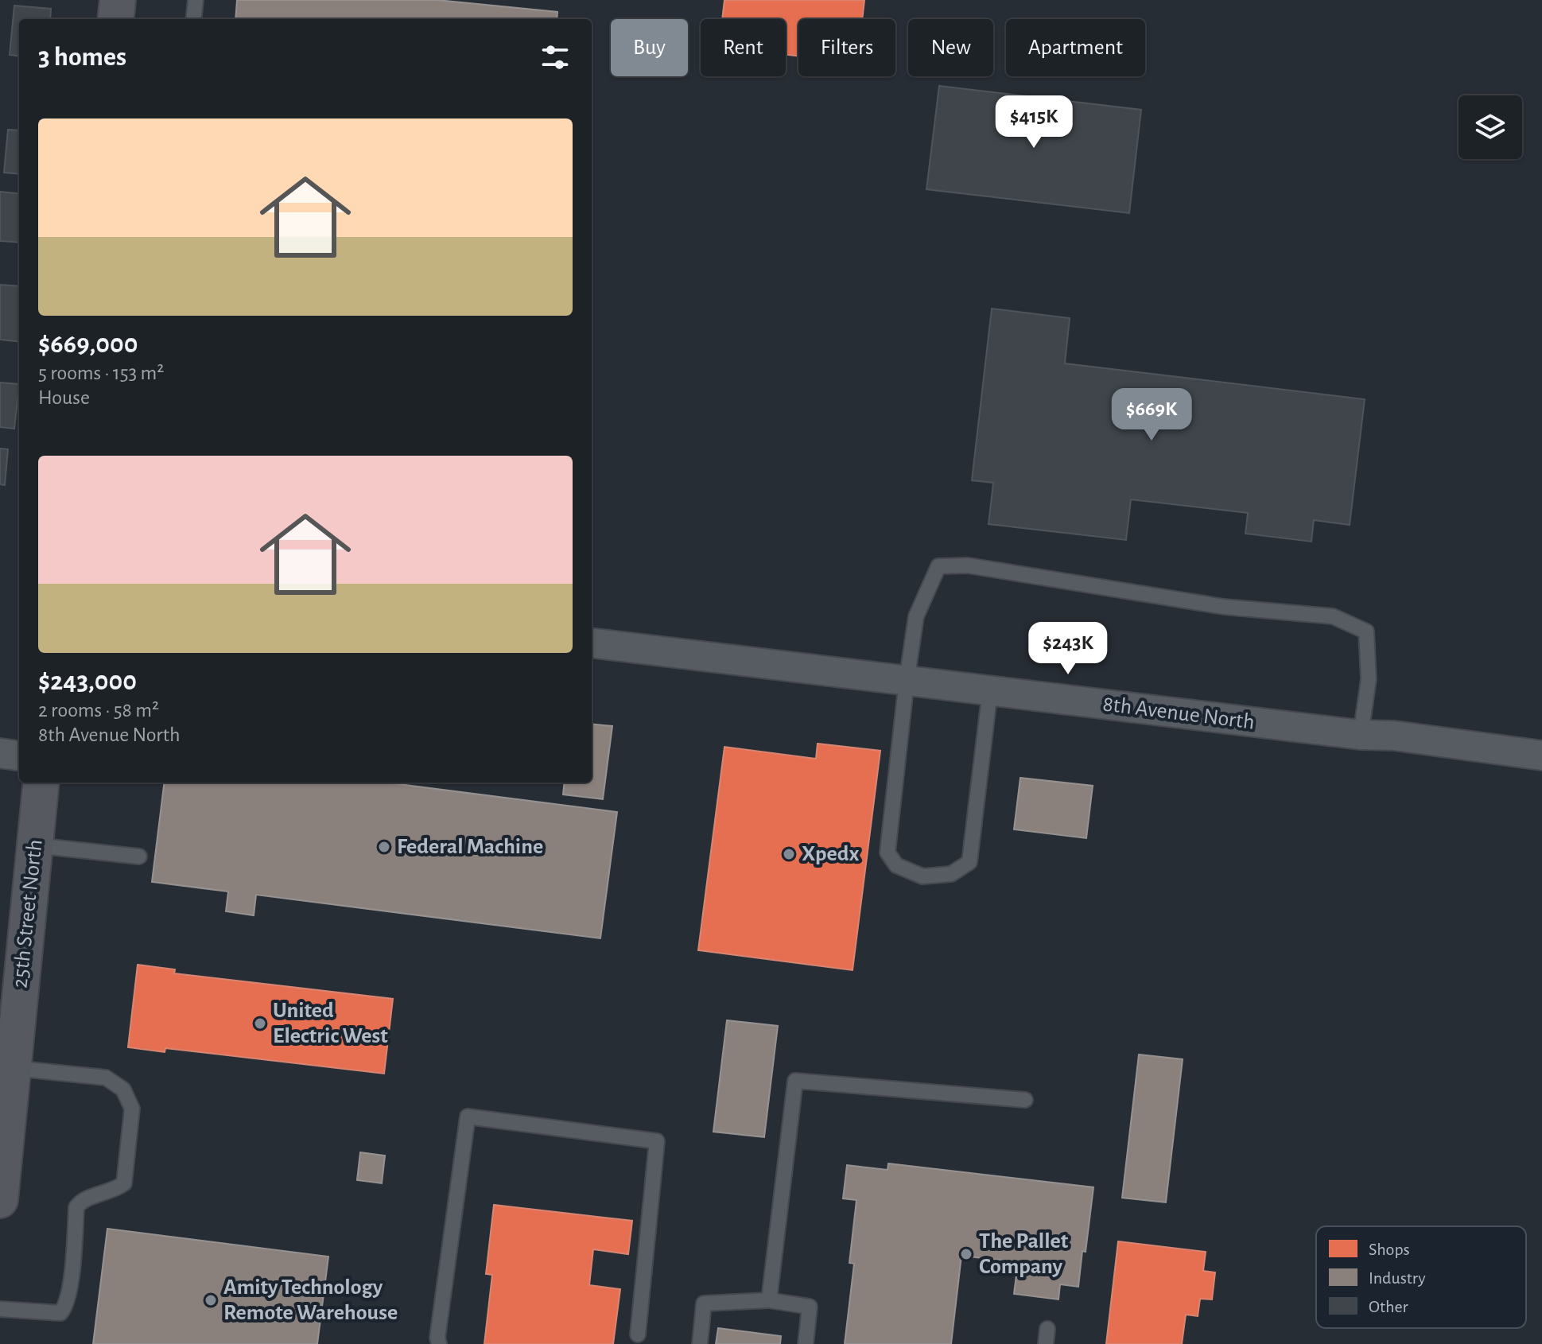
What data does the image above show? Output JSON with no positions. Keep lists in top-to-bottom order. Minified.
{"streets":{"street":["8th Avenue North","25th Street North"]},"places":["Federal Machine","Xpedx","United Electric West","The Pallet Company","Amity Technology Remote Warehouse"],"legend":["Shops","Industry","Other"],"page":{"chip":["Buy","Rent","Filters","New","Apartment"],"heading":"3 homes","price":["$415K","$669K","$243K"],"list":[{"name":"$669,000","note":"5 rooms · 153 m² · House"},{"name":"$243,000","note":"2 rooms · 58 m² · 8th Avenue North"}]}}
